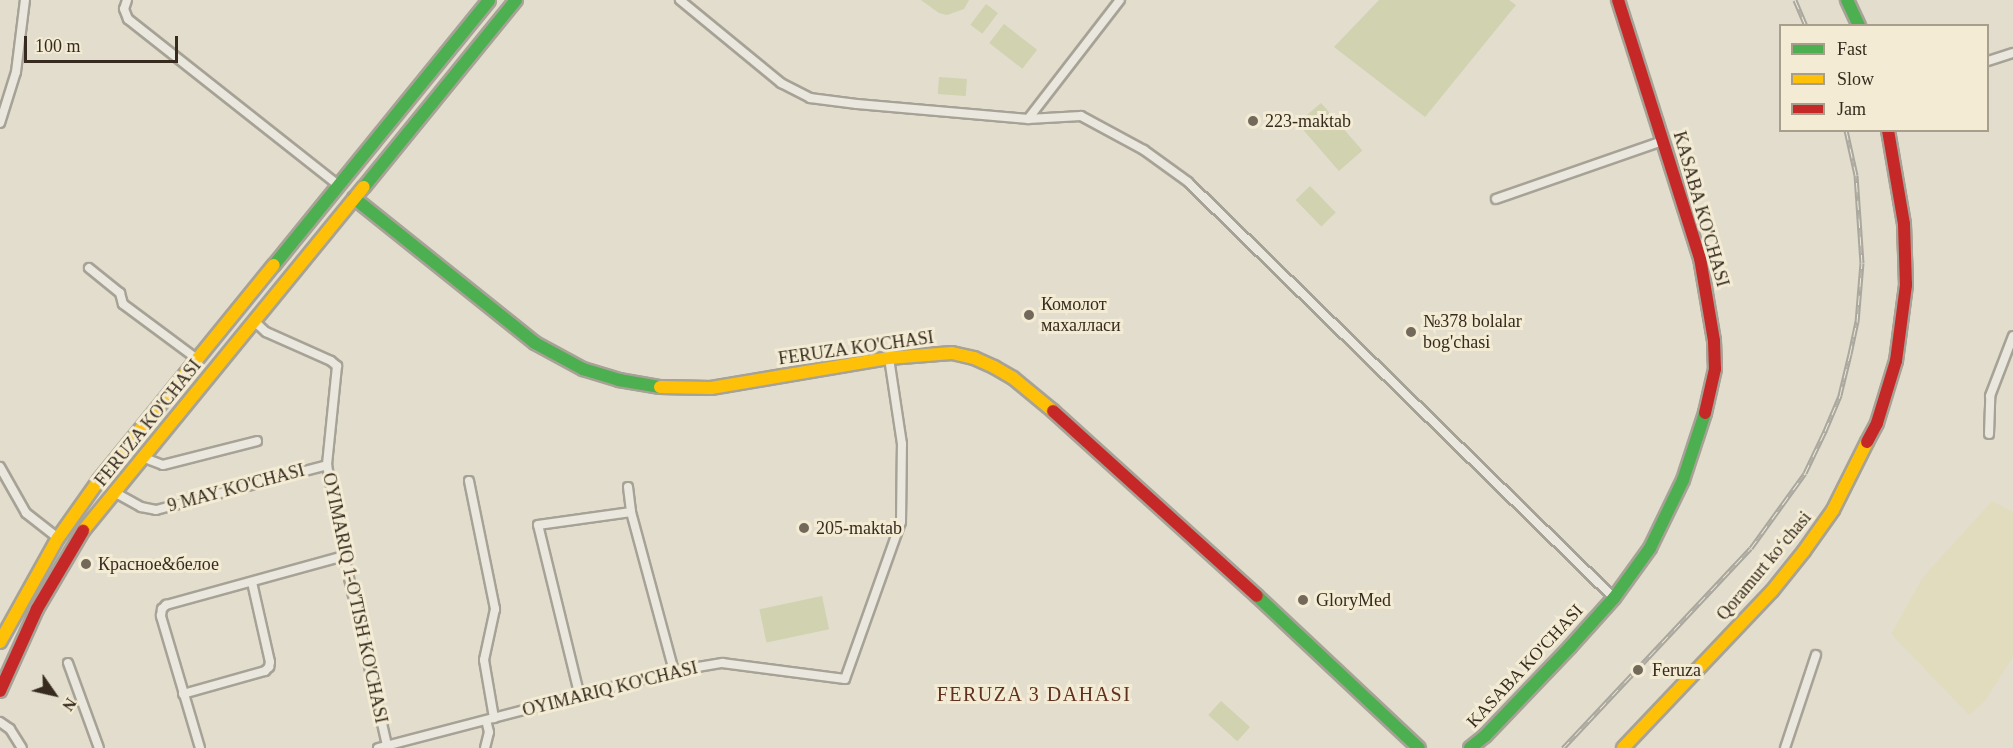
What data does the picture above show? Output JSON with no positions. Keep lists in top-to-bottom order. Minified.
{"streets":{"main road":["KASABA KO'CHASI","FERUZA KO'CHASI","Qoramurt koʻchasi"],"street":["9 MAY KO'CHASI","OYIMARIQ 1-O'TISH KO'CHASI","OYIMARIQ KO'CHASI"]},"crossings":[["FERUZA KO'CHASI","9 MAY KO'CHASI"],["FERUZA KO'CHASI","OYIMARIQ 1-O'TISH KO'CHASI"],["FERUZA KO'CHASI","OYIMARIQ KO'CHASI"],["9 MAY KO'CHASI","OYIMARIQ 1-O'TISH KO'CHASI"],["OYIMARIQ 1-O'TISH KO'CHASI","OYIMARIQ KO'CHASI"]],"districts":["FERUZA 3 DAHASI"],"places":["223-maktab","Комолот махалласи","№378 bolalar bog'chasi","205-maktab","Красное&белое","GloryMed","Feruza"],"legend":["Fast","Slow","Jam"],"scale_bar":"100 m","north":"bottom right"}
